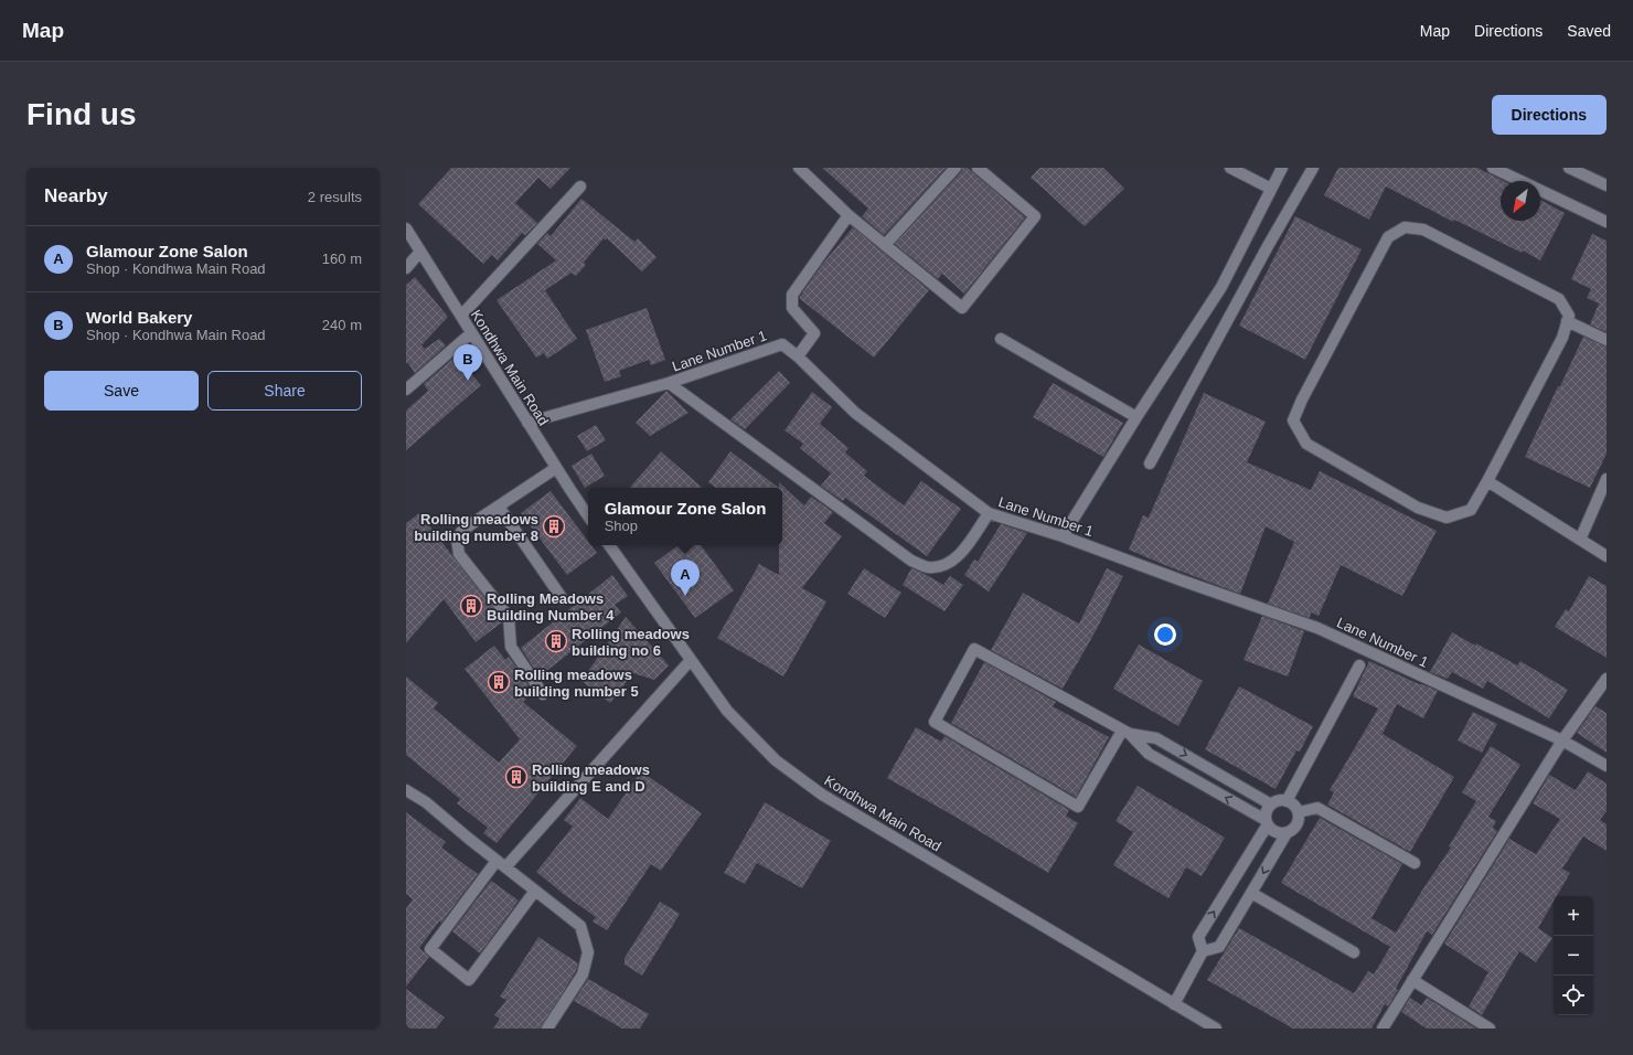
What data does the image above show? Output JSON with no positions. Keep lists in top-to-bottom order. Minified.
{"streets":{"street":["Lane Number 1","Kondhwa Main Road"]},"crossings":[["Lane Number 1","Kondhwa Main Road"]],"places":{"building":["Rolling meadows building number 8","Rolling Meadows Building Number 4","Rolling meadows building no 6","Rolling meadows building number 5","Rolling meadows building E and D"]},"north":"bottom left","page":{"header":"Map","nav":["Map","Directions","Saved"],"buttons":["Directions",["Save","Share"]],"title":"Find us","heading":["Nearby","2 results"],"list":[{"mark":"A","name":"Glamour Zone Salon","note":"Shop · Kondhwa Main Road","value":"160 m"},{"mark":"B","name":"World Bakery","note":"Shop · Kondhwa Main Road","value":"240 m"}],"pins":["B","A"],"popup":["Glamour Zone Salon","Shop"],"map_buttons":["+","−"]}}
